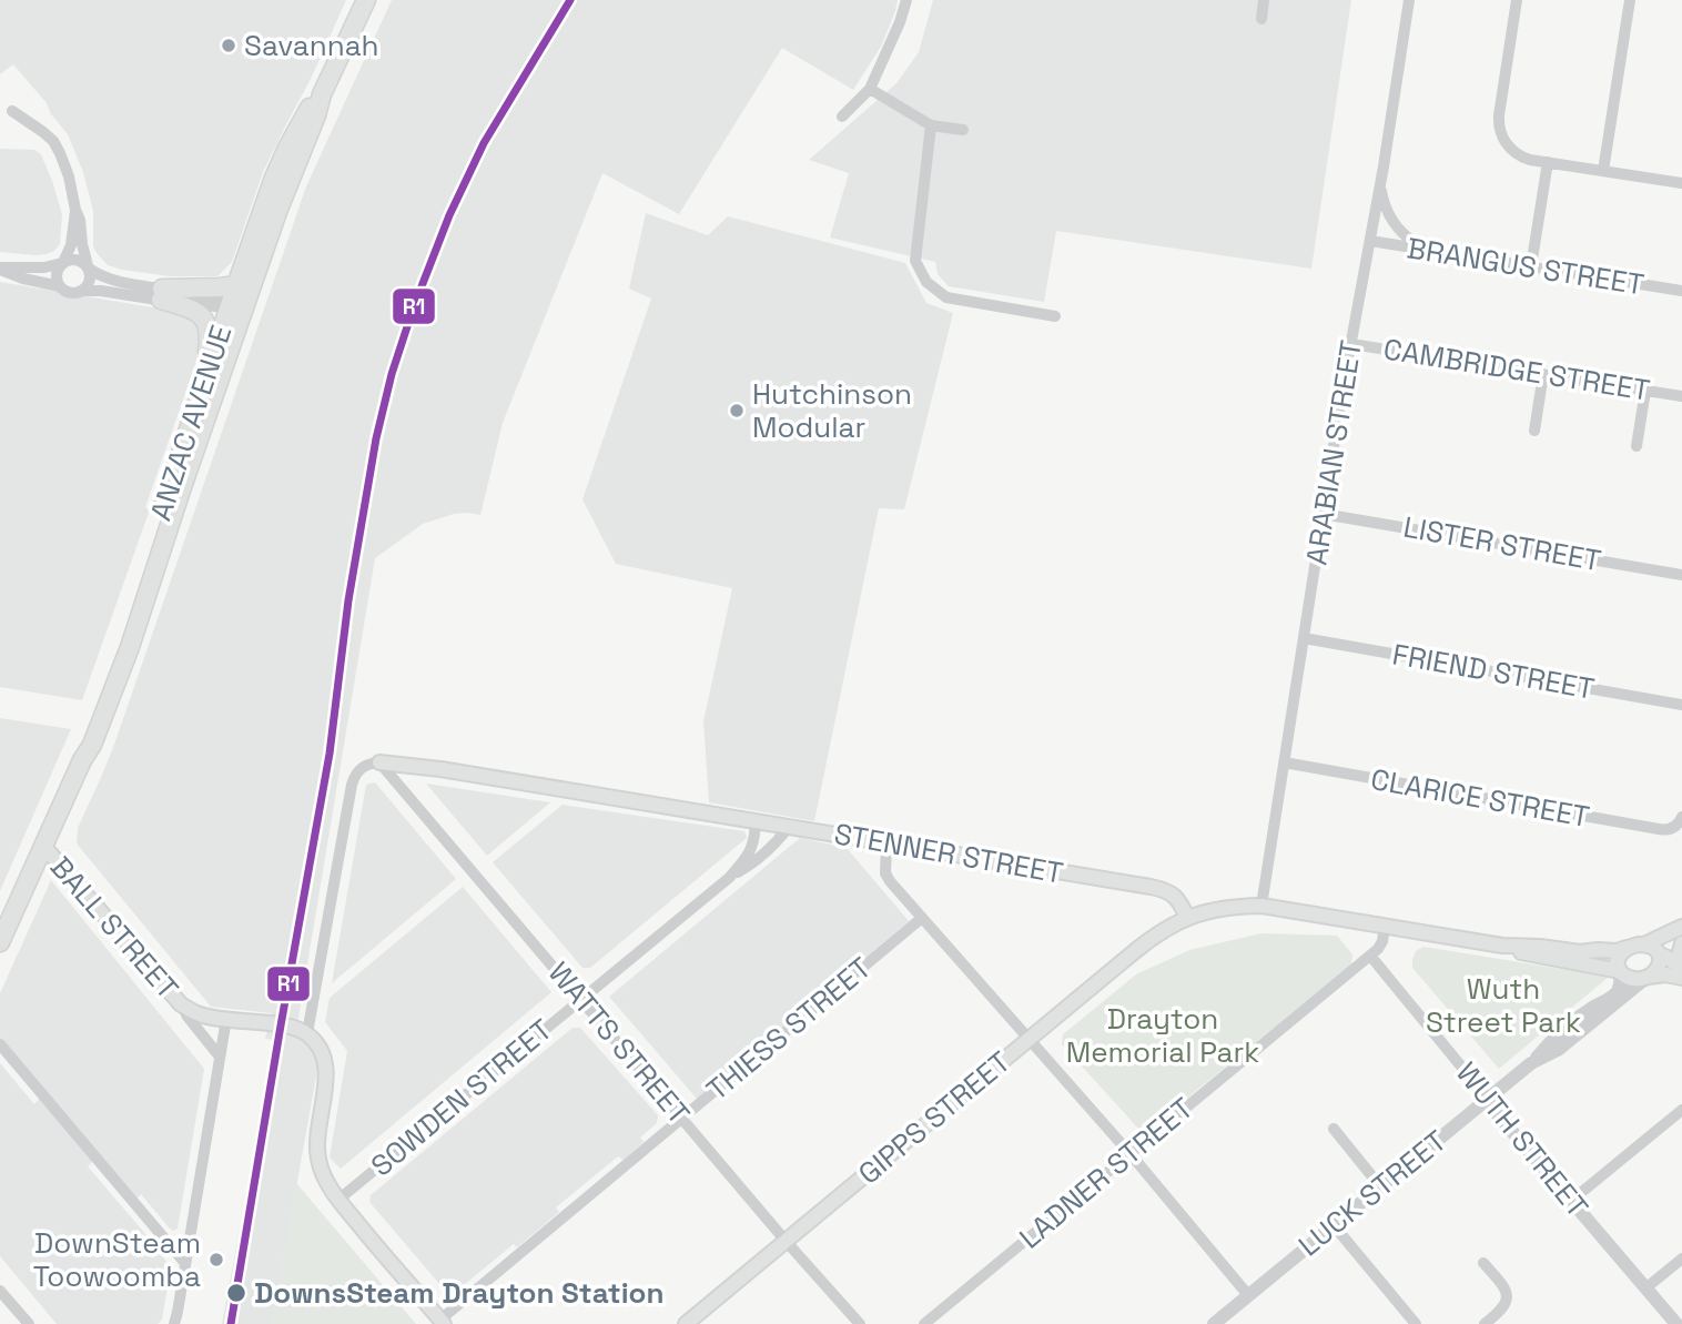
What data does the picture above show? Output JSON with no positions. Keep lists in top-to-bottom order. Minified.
{"streets":{"highway":["ANZAC AVENUE"],"main road":["STENNER STREET","BALL STREET","GIPPS STREET"],"street":["BRANGUS STREET","CAMBRIDGE STREET","ARABIAN STREET","LISTER STREET","FRIEND STREET","CLARICE STREET","THIESS STREET","WATTS STREET","SOWDEN STREET","WUTH STREET","LADNER STREET","LUCK STREET"]},"crossings":[["BRANGUS STREET","ARABIAN STREET"],["CAMBRIDGE STREET","ARABIAN STREET"],["ANZAC AVENUE","BALL STREET"],["ARABIAN STREET","LISTER STREET"],["ARABIAN STREET","FRIEND STREET"],["ARABIAN STREET","CLARICE STREET"],["STENNER STREET","WATTS STREET"],["STENNER STREET","SOWDEN STREET"],["STENNER STREET","GIPPS STREET"],["THIESS STREET","WATTS STREET"],["WATTS STREET","SOWDEN STREET"],["WATTS STREET","GIPPS STREET"],["WUTH STREET","LADNER STREET"],["WUTH STREET","LUCK STREET"]],"parks":["Wuth Street Park","Drayton Memorial Park"],"places":["Savannah","Hutchinson Modular","DownSteam Toowoomba","DownsSteam Drayton Station"],"lines":["transit line R1"]}
